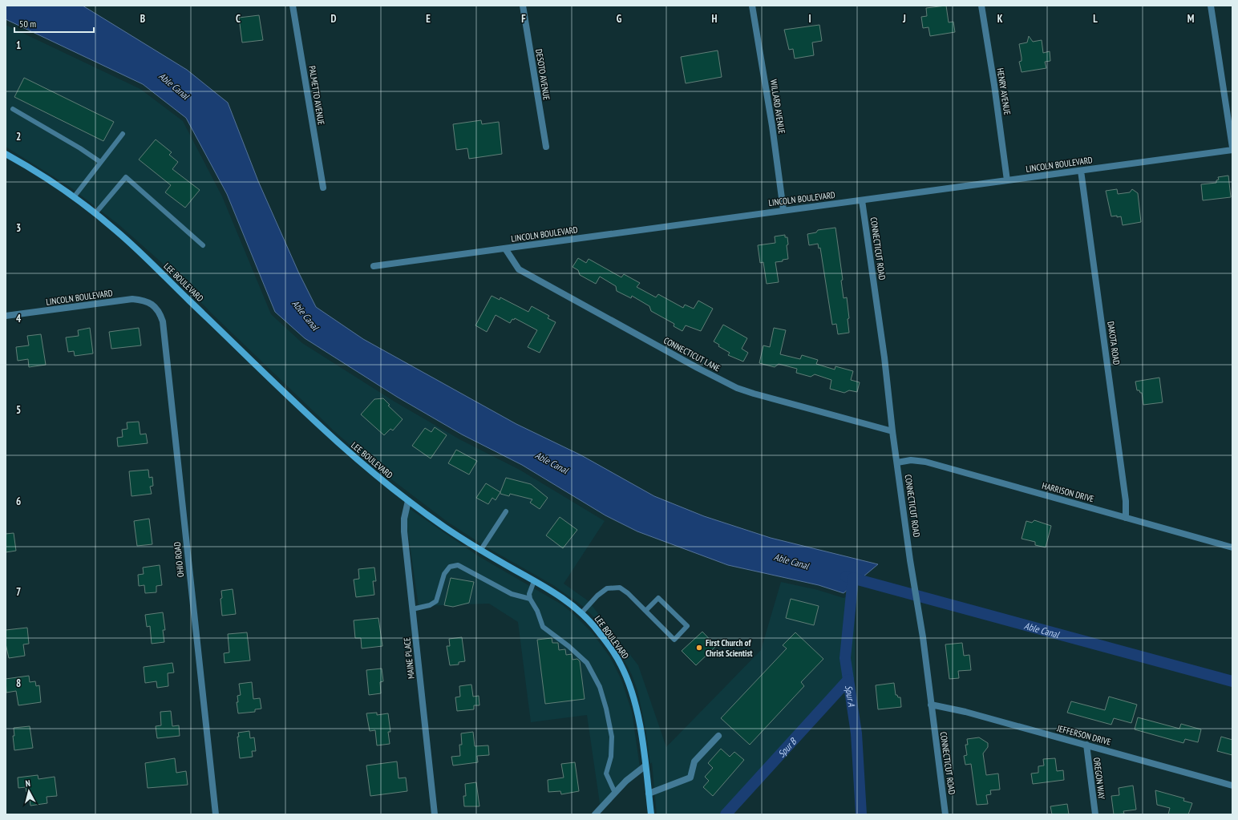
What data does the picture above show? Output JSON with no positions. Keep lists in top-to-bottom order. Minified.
{"streets":{"main road":["LEE BOULEVARD"],"street":["DESOTO AVENUE","HENRY AVENUE","PALMETTO AVENUE","WILLARD AVENUE","LINCOLN BOULEVARD","CONNECTICUT ROAD","DAKOTA ROAD","CONNECTICUT LANE","HARRISON DRIVE","OHIO ROAD","MAINE PLACE","JEFFERSON DRIVE","OREGON WAY"]},"crossings":[["HENRY AVENUE","LINCOLN BOULEVARD"],["WILLARD AVENUE","LINCOLN BOULEVARD"],["LINCOLN BOULEVARD","CONNECTICUT ROAD"],["LINCOLN BOULEVARD","DAKOTA ROAD"],["LINCOLN BOULEVARD","CONNECTICUT LANE"],["LINCOLN BOULEVARD","OHIO ROAD"],["CONNECTICUT ROAD","CONNECTICUT LANE"],["CONNECTICUT ROAD","HARRISON DRIVE"],["CONNECTICUT ROAD","JEFFERSON DRIVE"],["LEE BOULEVARD","MAINE PLACE"],["DAKOTA ROAD","HARRISON DRIVE"],["JEFFERSON DRIVE","OREGON WAY"]],"water":["Able Canal","Spur A","Spur B"],"places":["First Church of Christ Scientist"],"scale_bar":"50 m","north":"top","grid":{"columns":["B","C","D","E","F","G","H","I","J","K","L","M"],"rows":["1","2","3","4","5","6","7","8"]}}
